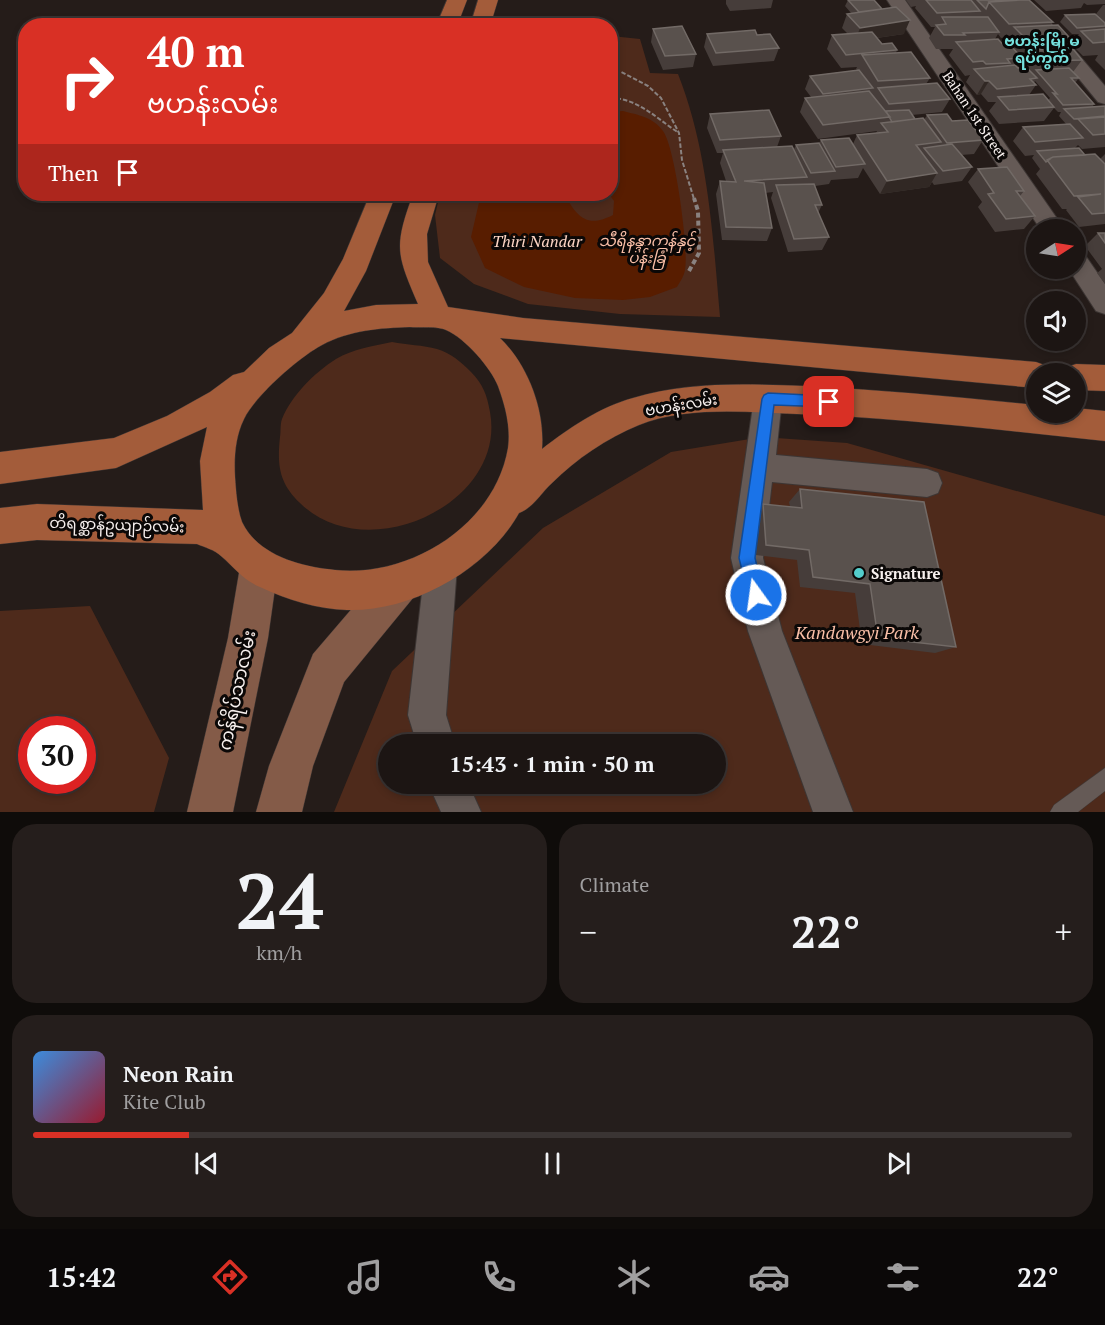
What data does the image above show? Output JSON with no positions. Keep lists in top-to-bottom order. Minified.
{"streets":{"main road":["ဗဟန်းလမ်း","တိရစ္ဆာန်ဥယျာဉ်လမ်း","ကန်ရိပ်သာလမ်း"],"street":["Bahan 1st Street"]},"crossings":[["ဗဟန်းလမ်း","တိရစ္ဆာန်ဥယျာဉ်လမ်း"],["တိရစ္ဆာန်ဥယျာဉ်လမ်း","ကန်ရိပ်သာလမ်း"]],"districts":["ဗဟန်းမြို့မ ရပ်ကွက်"],"water":["Thiri Nandar"],"parks":["သီရိနန္ဒာကန်နှင့် ပန်းခြံ","Kandawgyi Park"],"places":["Signature"],"north":"right","page":{"turn":["40 m","ဗဟန်းလမ်း"],"then":"Then","limit":"30","trip":"15:43 · 1 min · 50 m","tile":[["24","km/h"],"Climate"],"heat":["−","22°","+"],"song":["Neon Rain","Kite Club"],"tabs":["15:42","22°"]}}
